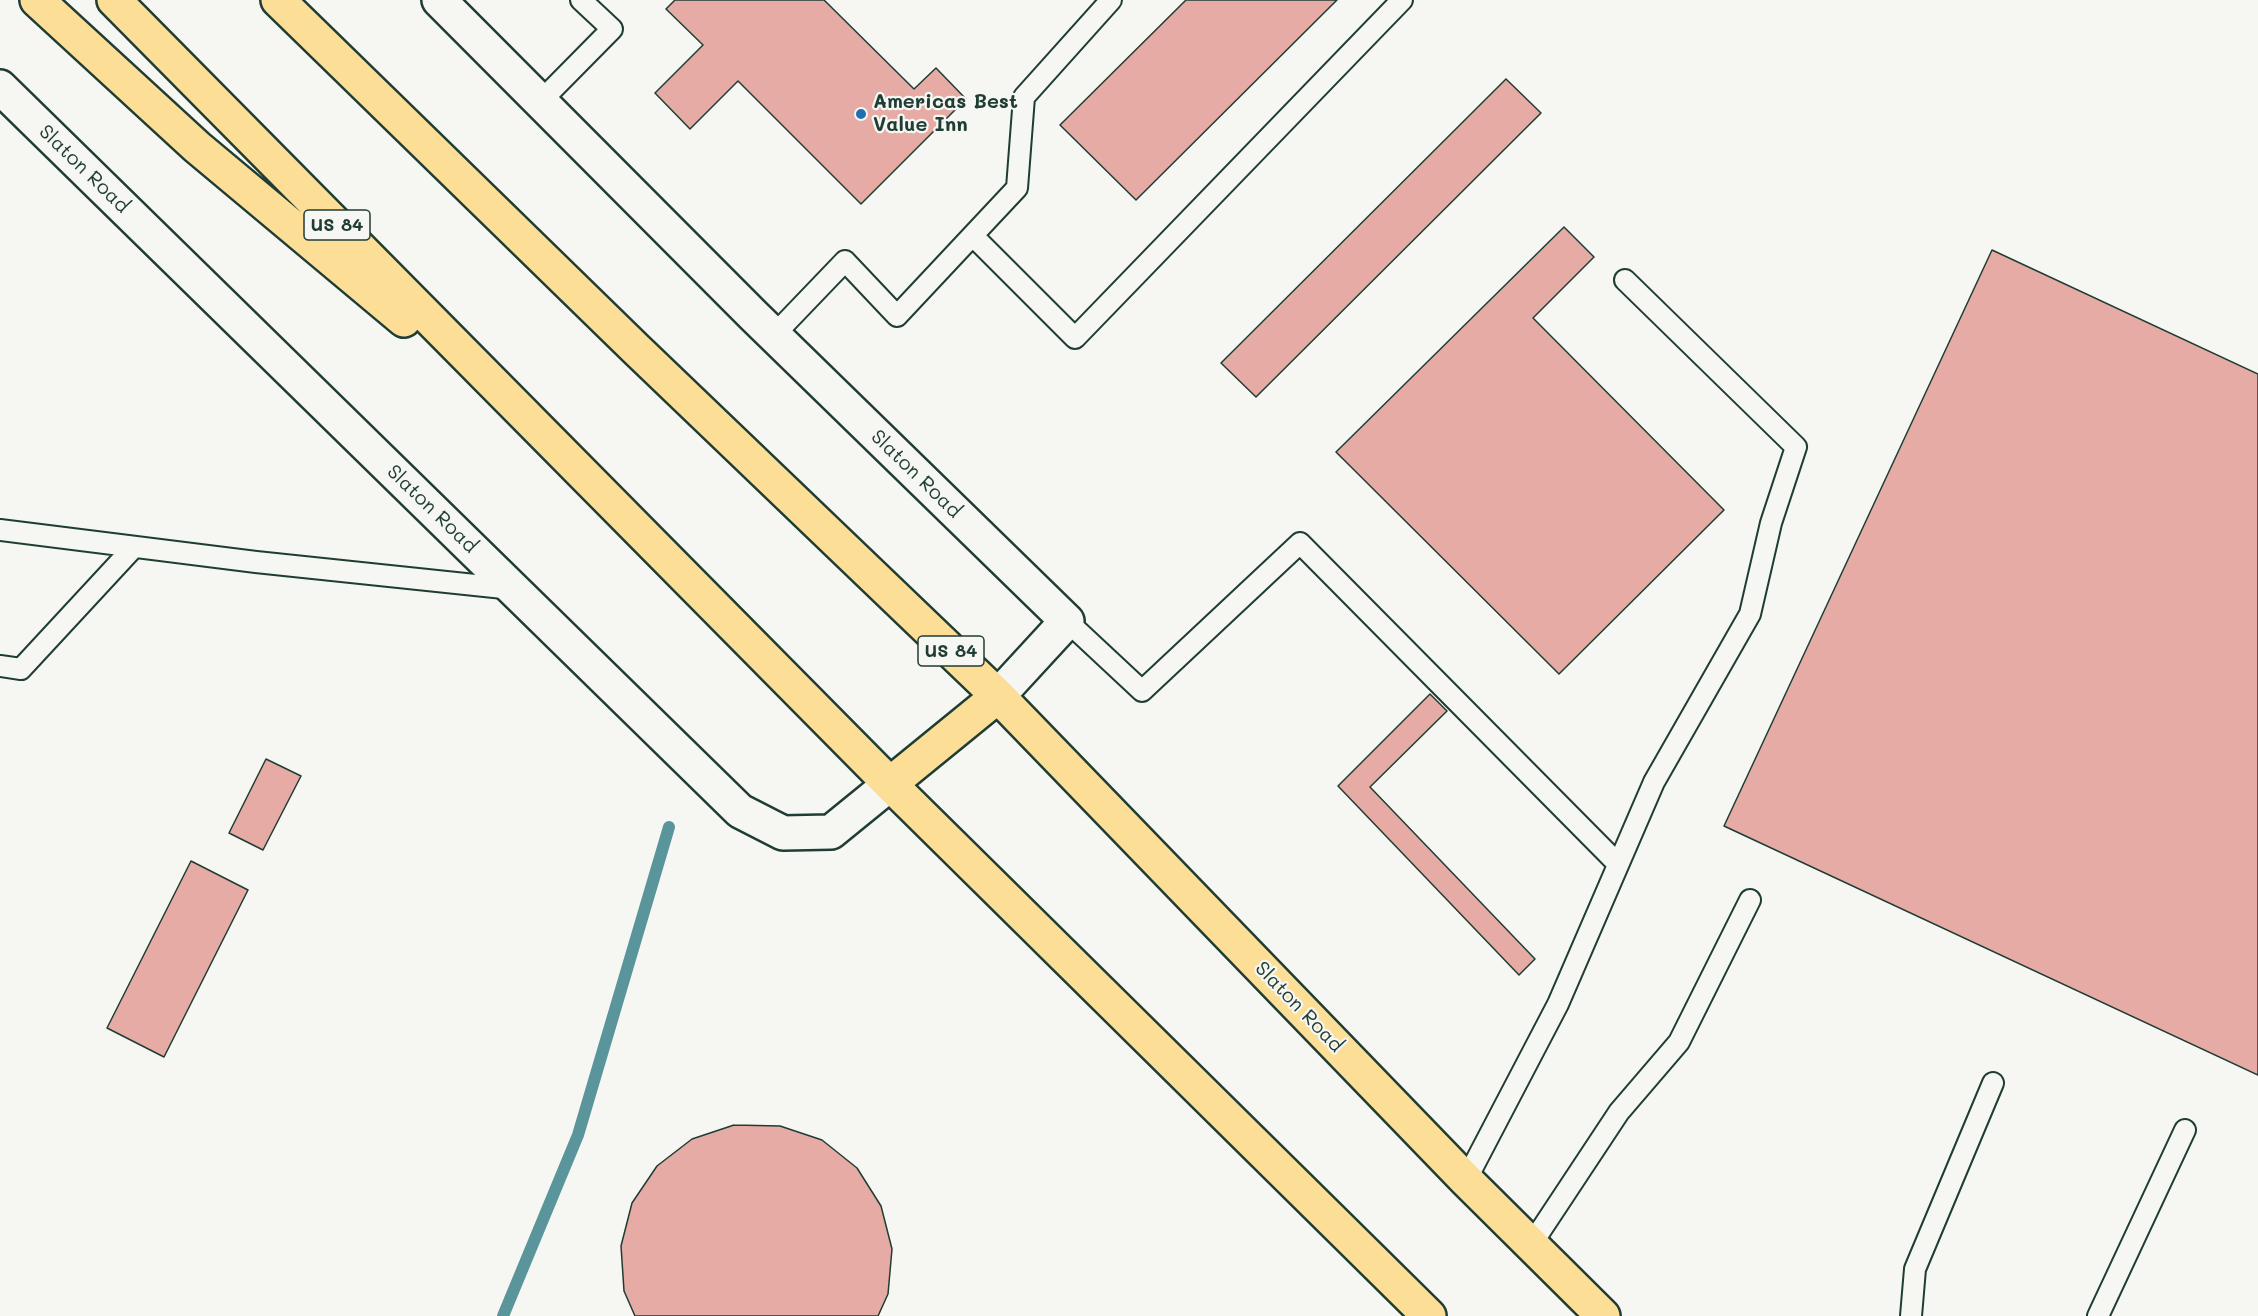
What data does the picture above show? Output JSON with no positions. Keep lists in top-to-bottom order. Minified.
{"streets":{"highway":["Slaton Road","US 84"]},"crossings":[["Slaton Road","US 84"]],"places":["Americas Best Value Inn"]}
